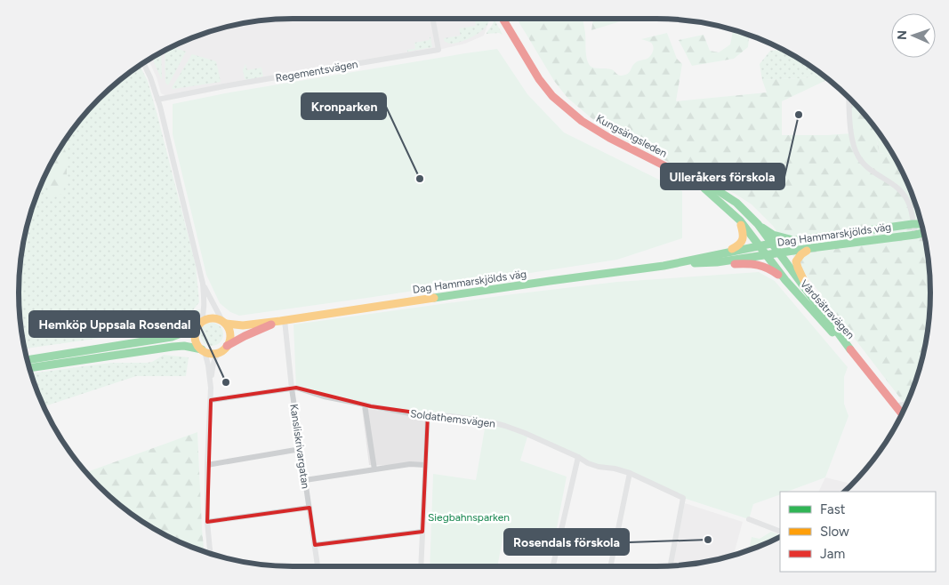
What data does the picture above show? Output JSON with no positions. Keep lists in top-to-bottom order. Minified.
{"streets":{"main road":["Kungsängsleden","Dag Hammarskjölds väg","Vårdsätravägen"],"street":["Regementsvägen","Soldathemsvägen","Kansliskrivargatan"]},"crossings":[["Kungsängsleden","Dag Hammarskjölds väg"],["Kungsängsleden","Vårdsätravägen"],["Dag Hammarskjölds väg","Vårdsätravägen"],["Dag Hammarskjölds väg","Kansliskrivargatan"],["Soldathemsvägen","Kansliskrivargatan"]],"parks":["Siegbahnsparken"],"places":["Ulleråkers förskola","Kronparken","Hemköp Uppsala Rosendal","Rosendals förskola"],"legend":["Fast","Slow","Jam"],"north":"left"}
